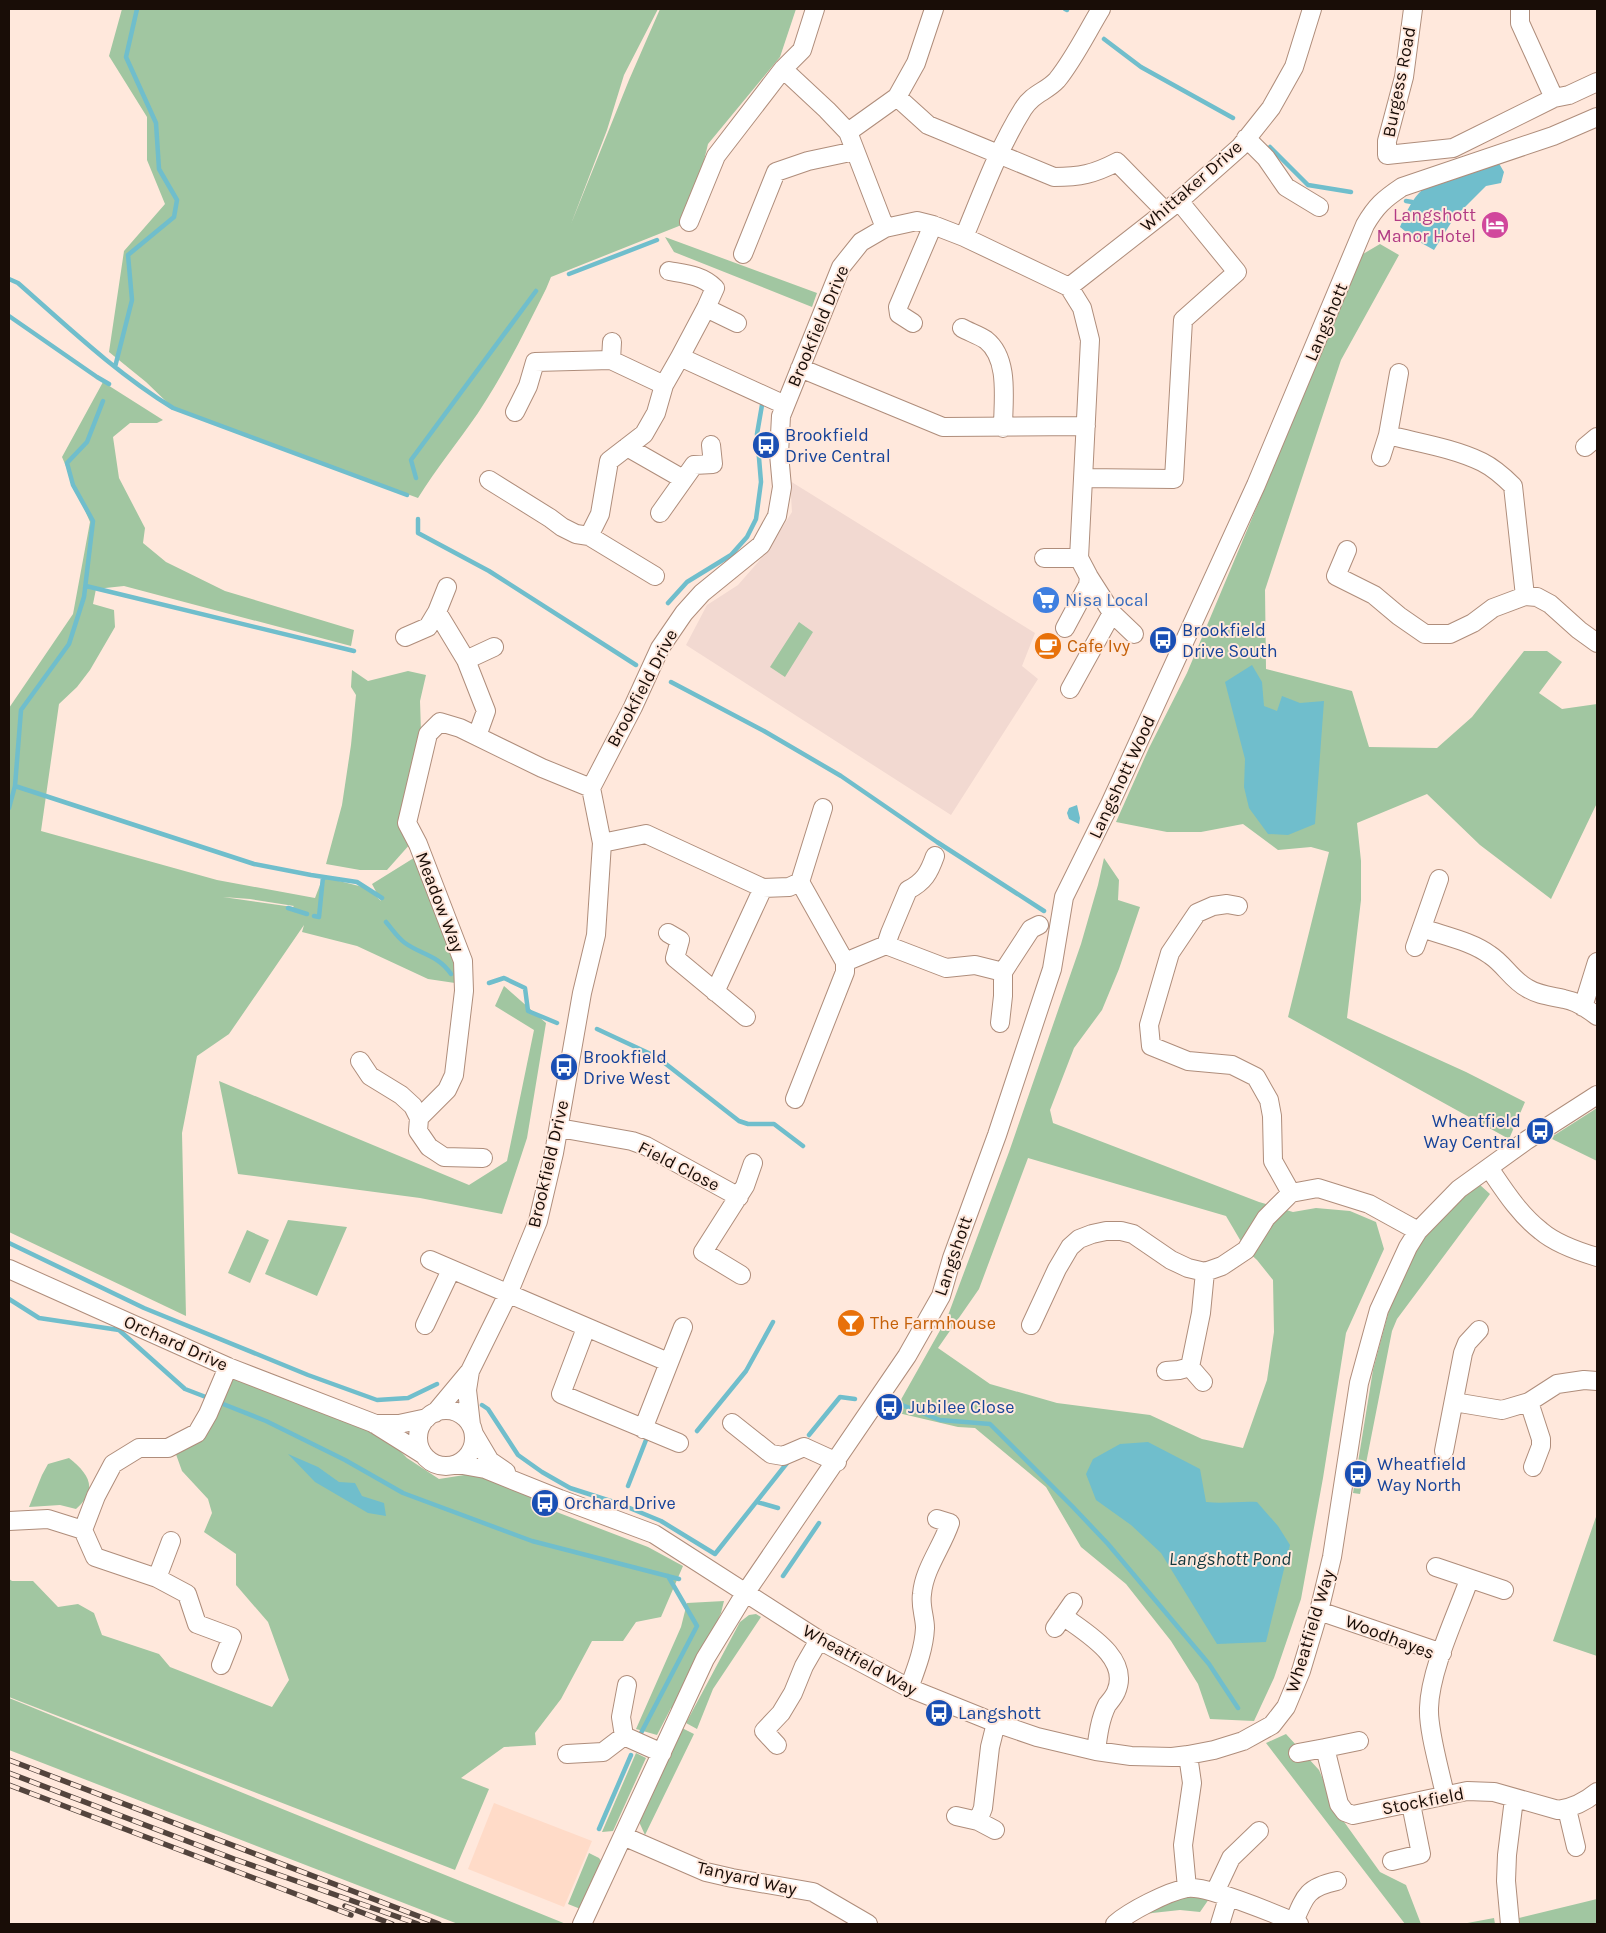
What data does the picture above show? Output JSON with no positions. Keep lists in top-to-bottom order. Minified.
{"streets":{"street":["Burgess Road","Whittaker Drive","Langshott","Brookfield Drive","Langshott Wood","Meadow Way","Field Close","Orchard Drive","Wheatfield Way","Woodhayes","Stockfield","Tanyard Way"]},"crossings":[["Whittaker Drive","Brookfield Drive"],["Langshott","Langshott Wood"],["Langshott","Wheatfield Way"],["Langshott","Tanyard Way"],["Brookfield Drive","Meadow Way"],["Brookfield Drive","Field Close"],["Wheatfield Way","Woodhayes"],["Woodhayes","Stockfield"]],"water":["Langshott Pond"],"places":{"hotel":["Langshott Manor Hotel"],"bus stop":["Brookfield Drive Central","Brookfield Drive South","Brookfield Drive West","Wheatfield Way Central","Jubilee Close","Wheatfield Way North","Orchard Drive","Langshott"],"supermarket":["Nisa Local"],"cafe":["Cafe Ivy"],"bar":["The Farmhouse"]}}
